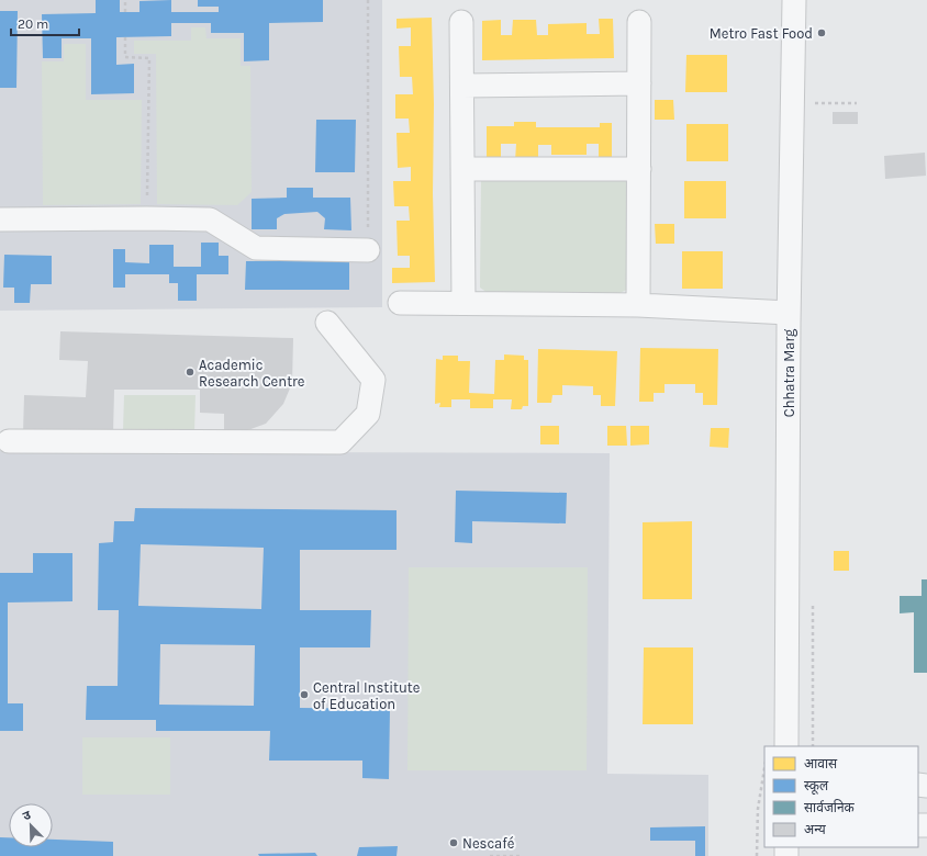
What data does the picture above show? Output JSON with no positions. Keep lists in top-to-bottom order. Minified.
{"streets":{"street":["Chhatra Marg"]},"places":["Metro Fast Food","Academic Research Centre","Central Institute of Education","Nescafé"],"legend":["आवास","स्कूल","सार्वजनिक","अन्य"],"scale_bar":"20 m","north":"top left"}
